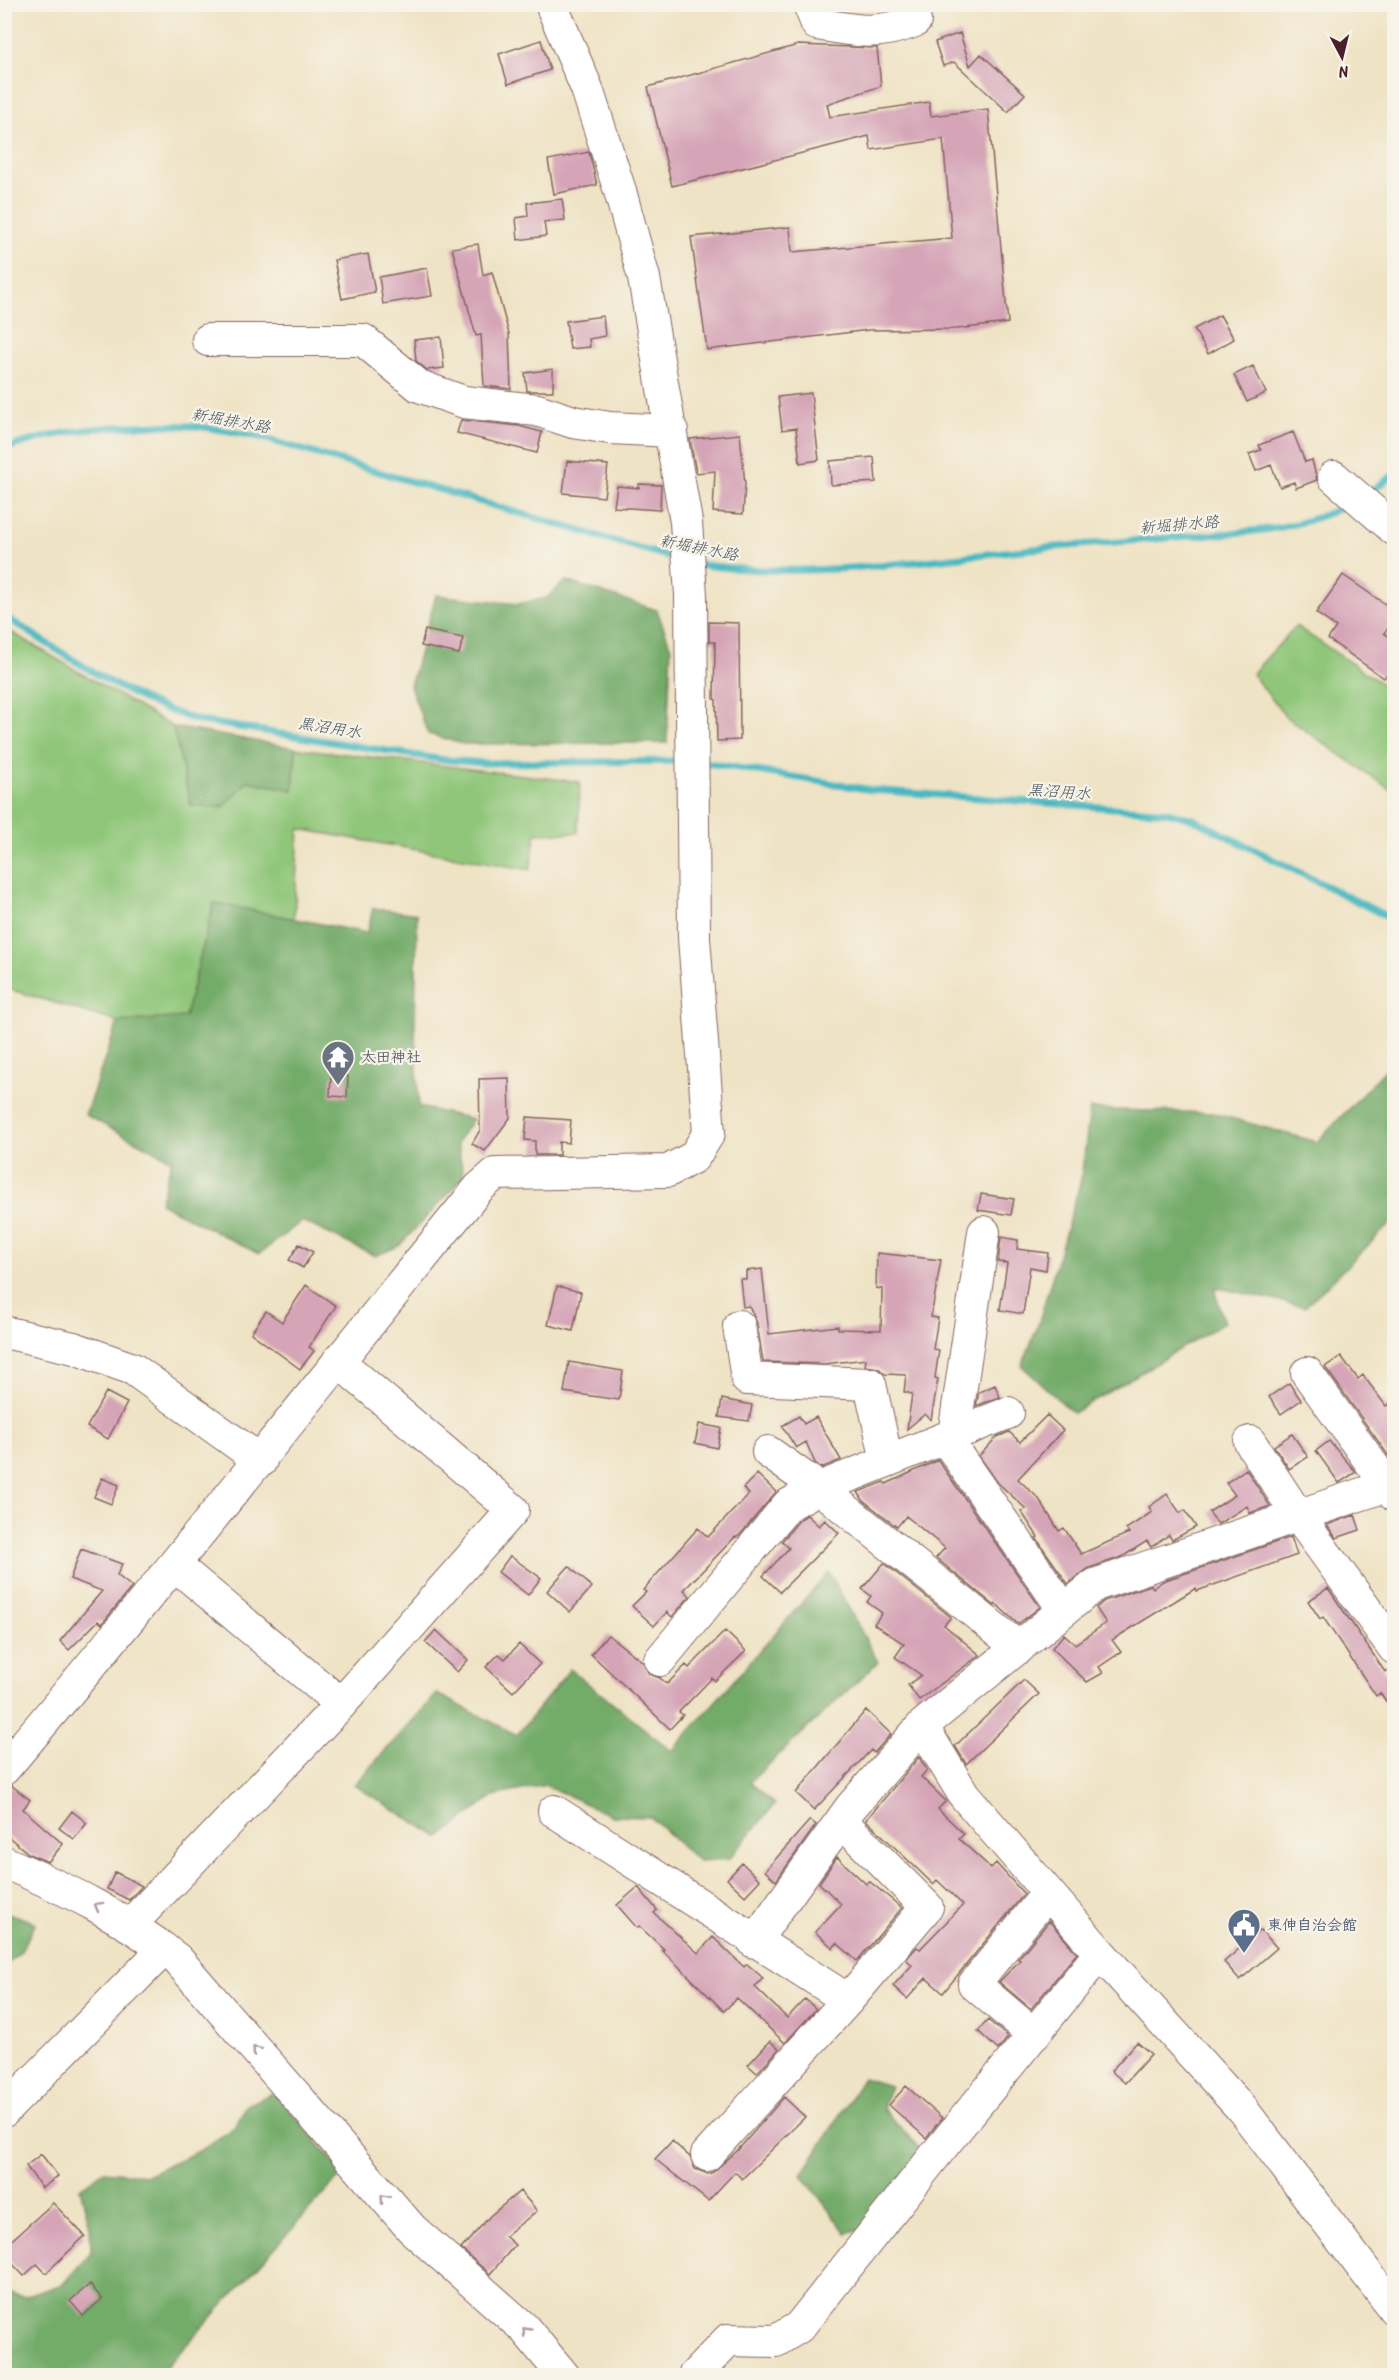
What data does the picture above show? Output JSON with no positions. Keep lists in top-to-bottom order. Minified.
{"water":["新堀排水路","黒沼用水"],"places":{"temple":["太田神社"],"public building":["東伸自治会館"]},"north":"bottom"}
